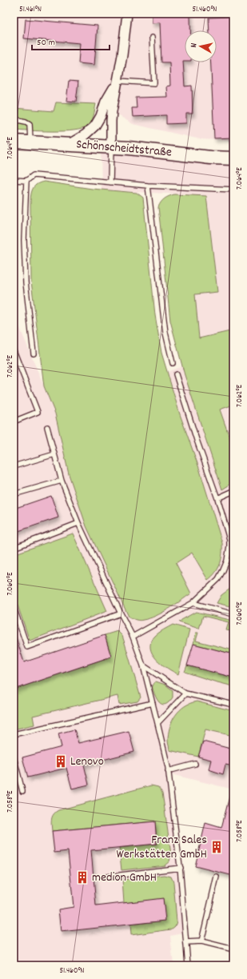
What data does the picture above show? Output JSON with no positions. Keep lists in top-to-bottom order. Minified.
{"streets":{"street":["Schönscheidtstraße"]},"places":{"building":["Lenovo","Franz Sales Werkstätten GmbH","medion GmbH"]},"scale_bar":"50 m","north":"left","coordinates":["51.461°N","51.460°N","7.064°E","7.062°E","7.060°E","7.058°E"]}
